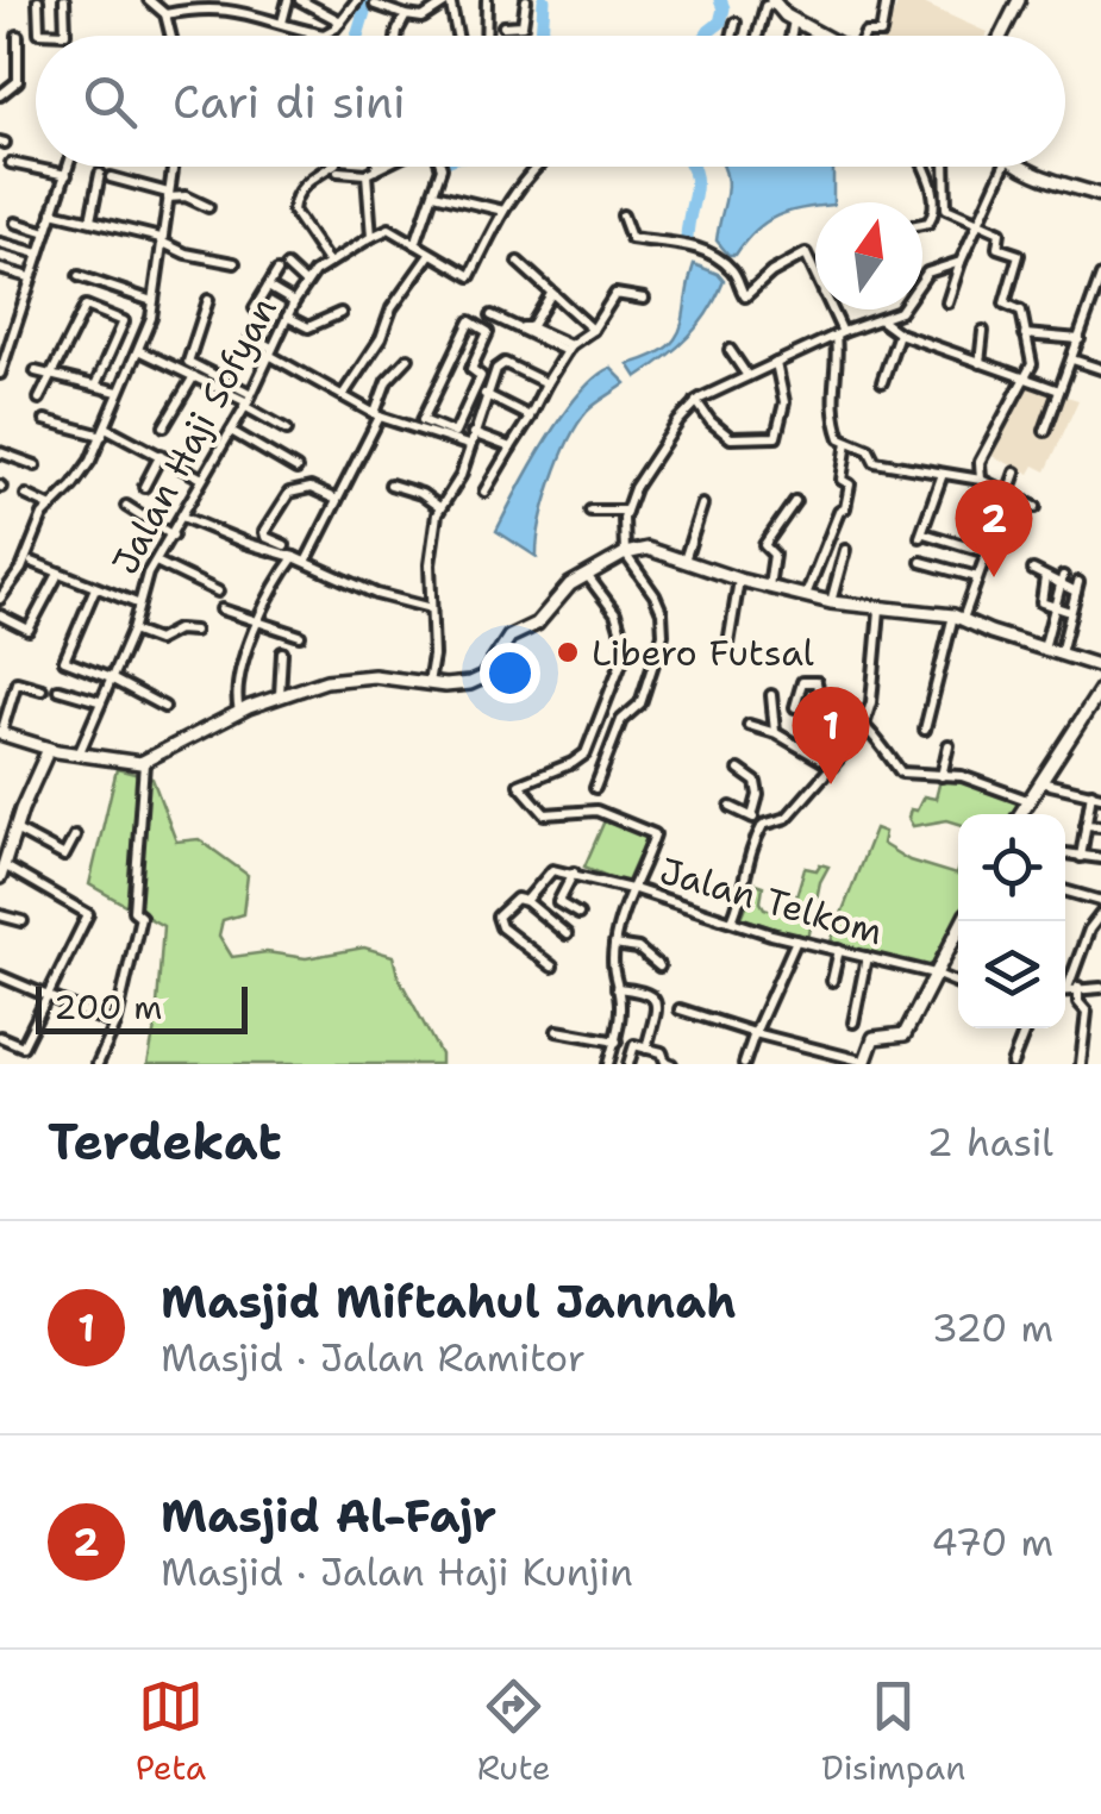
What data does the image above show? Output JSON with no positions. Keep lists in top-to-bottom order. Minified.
{"streets":{"street":["Jalan Haji Sofyan","Jalan Telkom"]},"places":["Libero Futsal"],"scale_bar":"200 m","north":"top","page":{"search":"Cari di sini","pins":["2","1"],"scale":"200 m","heading":["Terdekat","2 hasil"],"list":[{"mark":"1","name":"Masjid Miftahul Jannah","note":"Masjid · Jalan Ramitor","value":"320 m"},{"mark":"2","name":"Masjid Al-Fajr","note":"Masjid · Jalan Haji Kunjin","value":"470 m"}],"nav":["Peta","Rute","Disimpan"]}}
